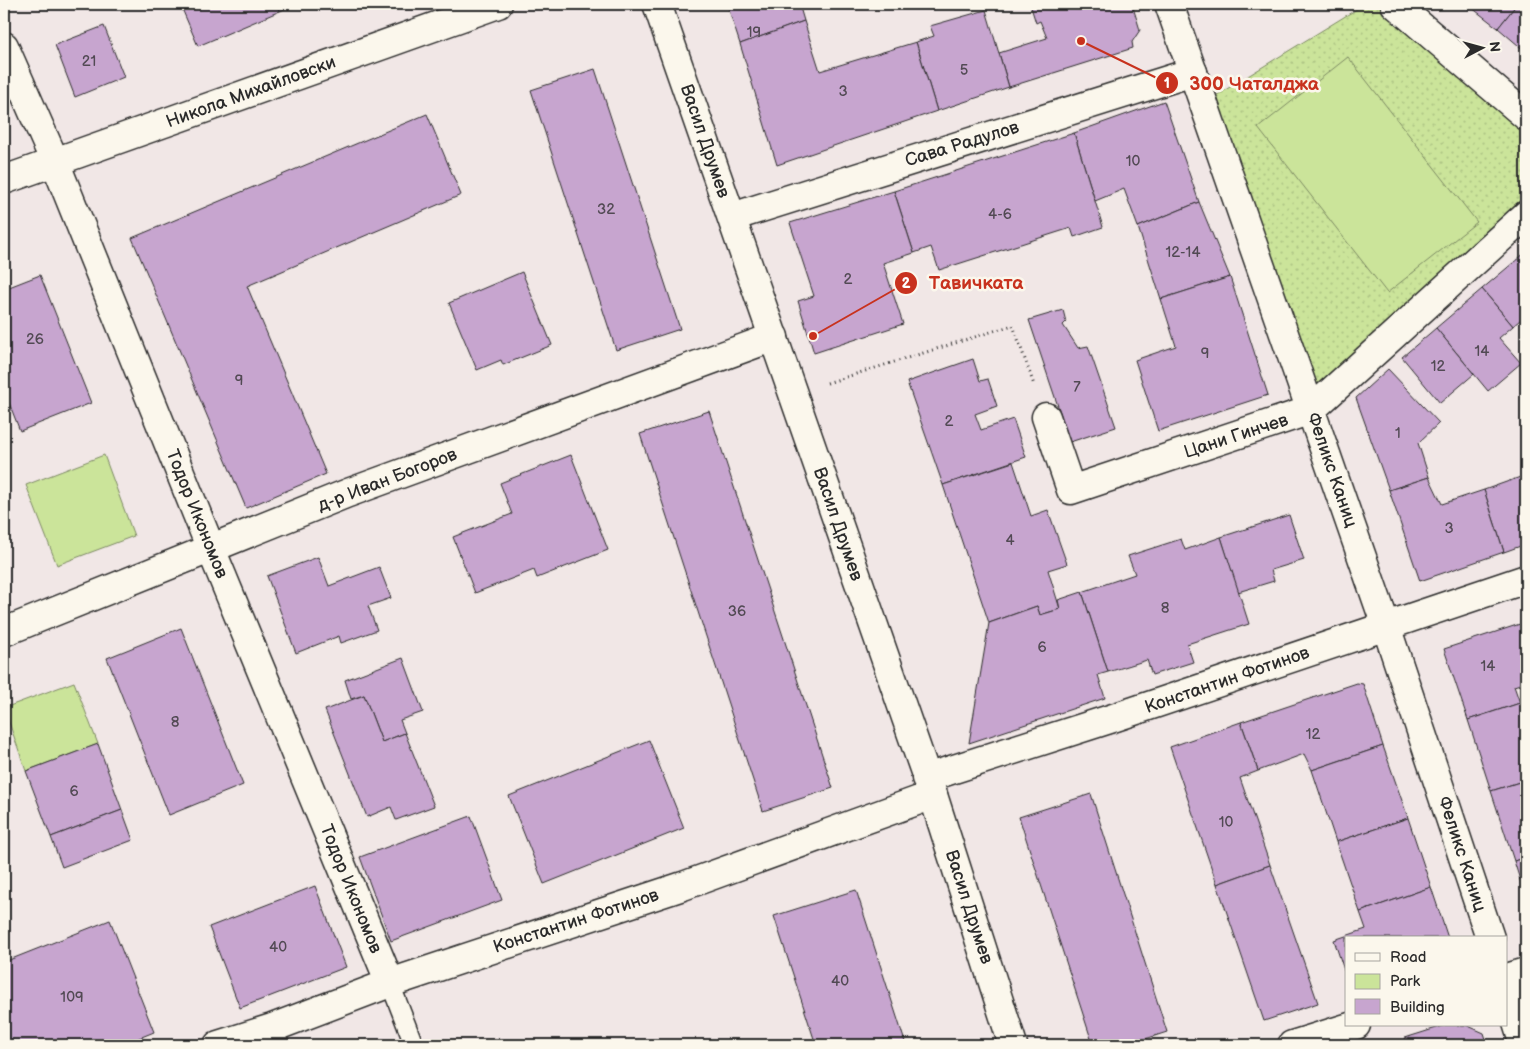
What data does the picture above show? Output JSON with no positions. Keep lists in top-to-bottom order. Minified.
{"streets":{"street":["Никола Михайловски","Васил Друмев","Сава Радулов","Цани Гинчев","Феликс Каниц","д-р Иван Богоров","Тодор Икономов","Константин Фотинов"]},"crossings":[["Никола Михайловски","Тодор Икономов"],["Васил Друмев","Сава Радулов"],["Васил Друмев","д-р Иван Богоров"],["Васил Друмев","Константин Фотинов"],["Сава Радулов","Феликс Каниц"],["Цани Гинчев","Феликс Каниц"],["Феликс Каниц","Константин Фотинов"],["д-р Иван Богоров","Тодор Икономов"],["Тодор Икономов","Константин Фотинов"]],"places":["300 Чаталджа","Тавичката"],"house_numbers":["19","21","5","3","10","32","4-6","12-14","2","26","14","9","12","9","7","2","1","3","4","8","36","6","14","8","12","6","10","40","40","109"],"legend":["Road","Park","Building"],"north":"right"}
